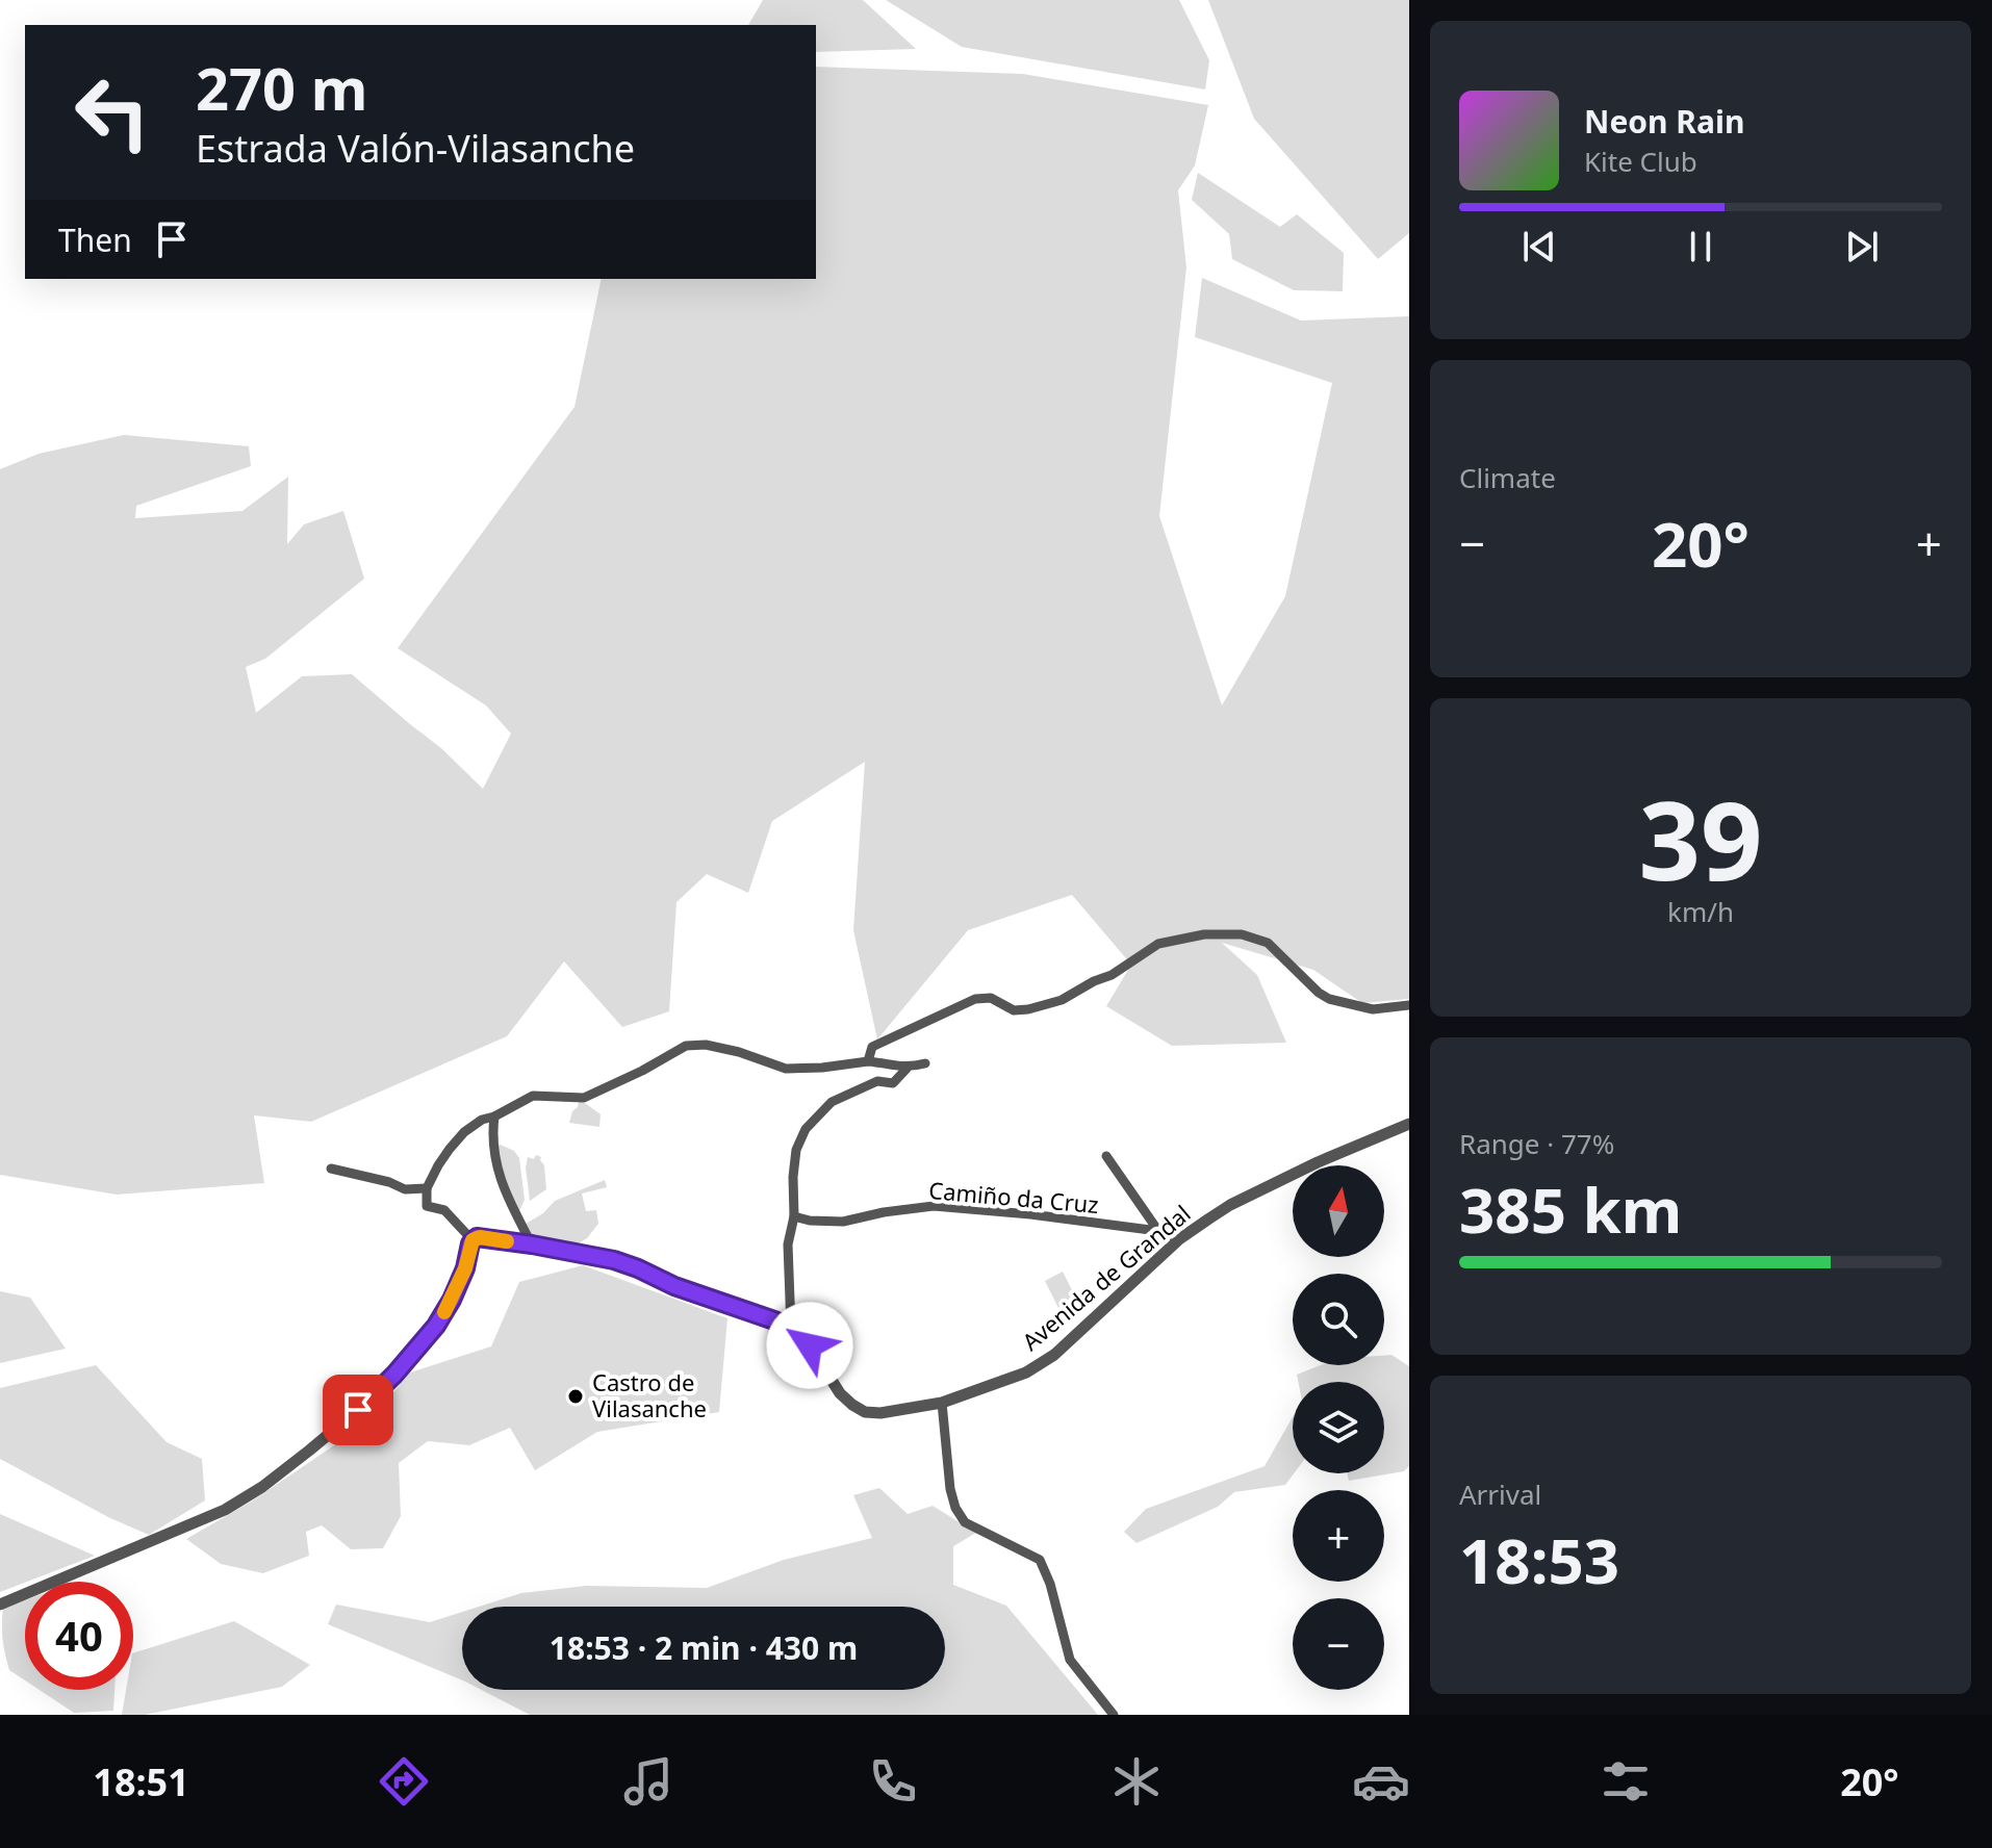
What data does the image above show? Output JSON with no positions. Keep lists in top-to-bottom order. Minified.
{"streets":{"street":["Camiño da Cruz","Avenida de Grandal"]},"crossings":[["Camiño da Cruz","Avenida de Grandal"]],"places":["Castro de Vilasanche"],"north":"top","page":{"turn":["270 m","Estrada Valón-Vilasanche"],"song":["Neon Rain","Kite Club"],"then":"Then","tile":["Climate",["39","km/h"],["Range · 77%","385 km"],["Arrival","18:53"]],"heat":["−","20°","+"],"map_buttons":["+","−"],"limit":"40","trip":"18:53 · 2 min · 430 m","tabs":["18:51","20°"]}}
